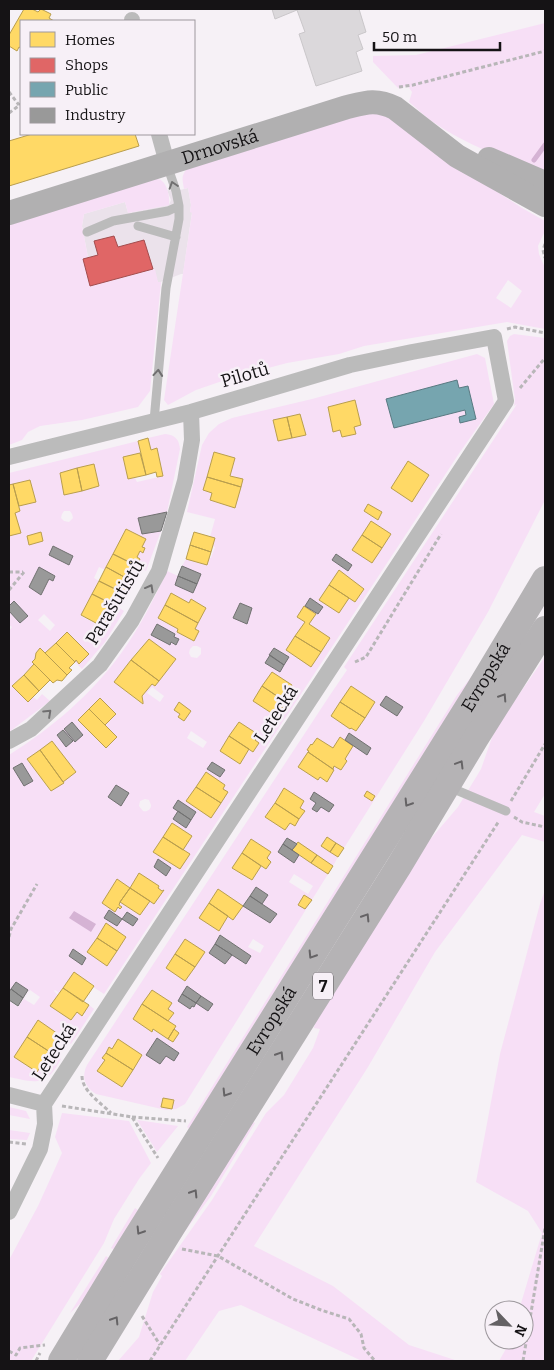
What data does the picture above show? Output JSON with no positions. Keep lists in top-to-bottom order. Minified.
{"streets":{"main road":["Drnovská","Evropská","7"],"street":["Pilotů","Parašutistů","Letecká"]},"crossings":[["Pilotů","Parašutistů"]],"one_way":["Parašutistů"],"legend":["Homes","Shops","Public","Industry"],"scale_bar":"50 m","north":"bottom right"}
